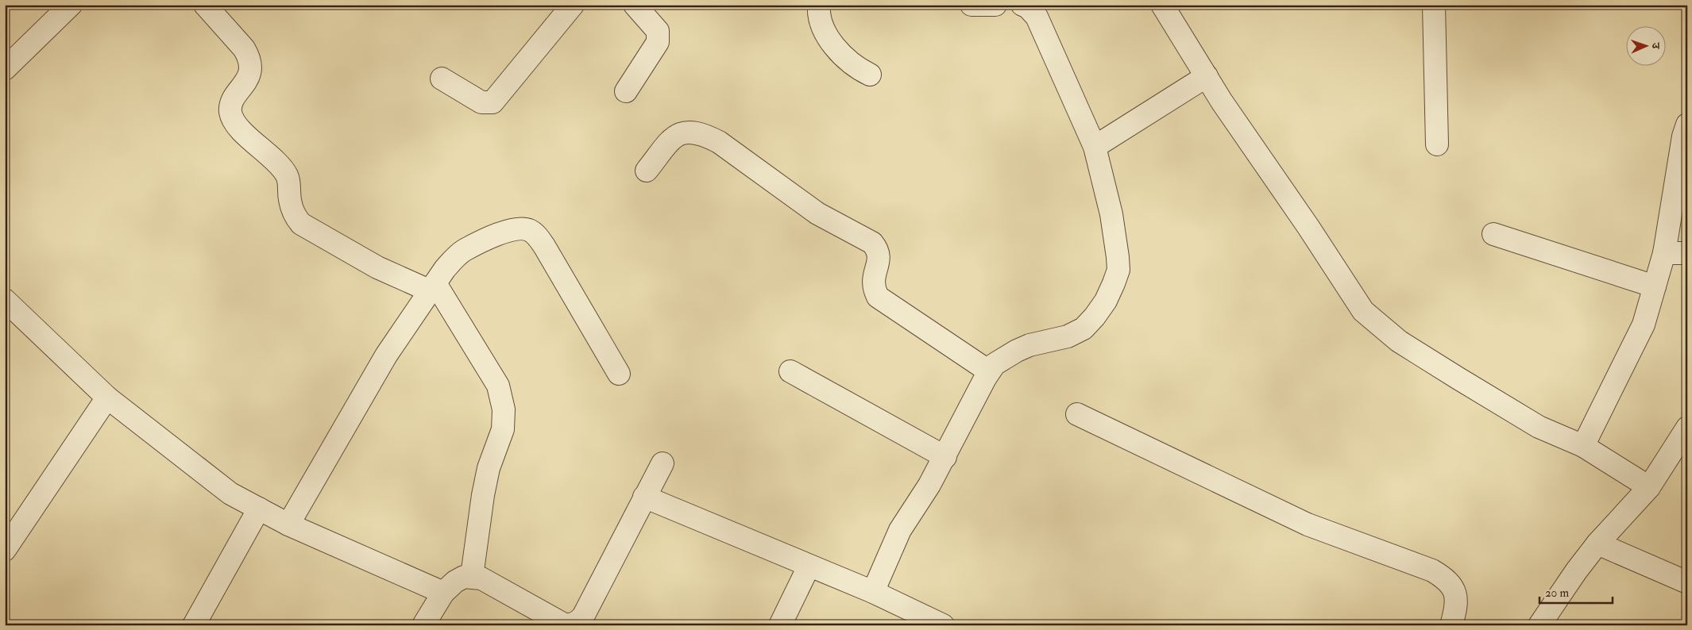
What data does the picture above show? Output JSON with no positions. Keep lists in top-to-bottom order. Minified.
{"scale_bar":"20 m","north":"right"}
